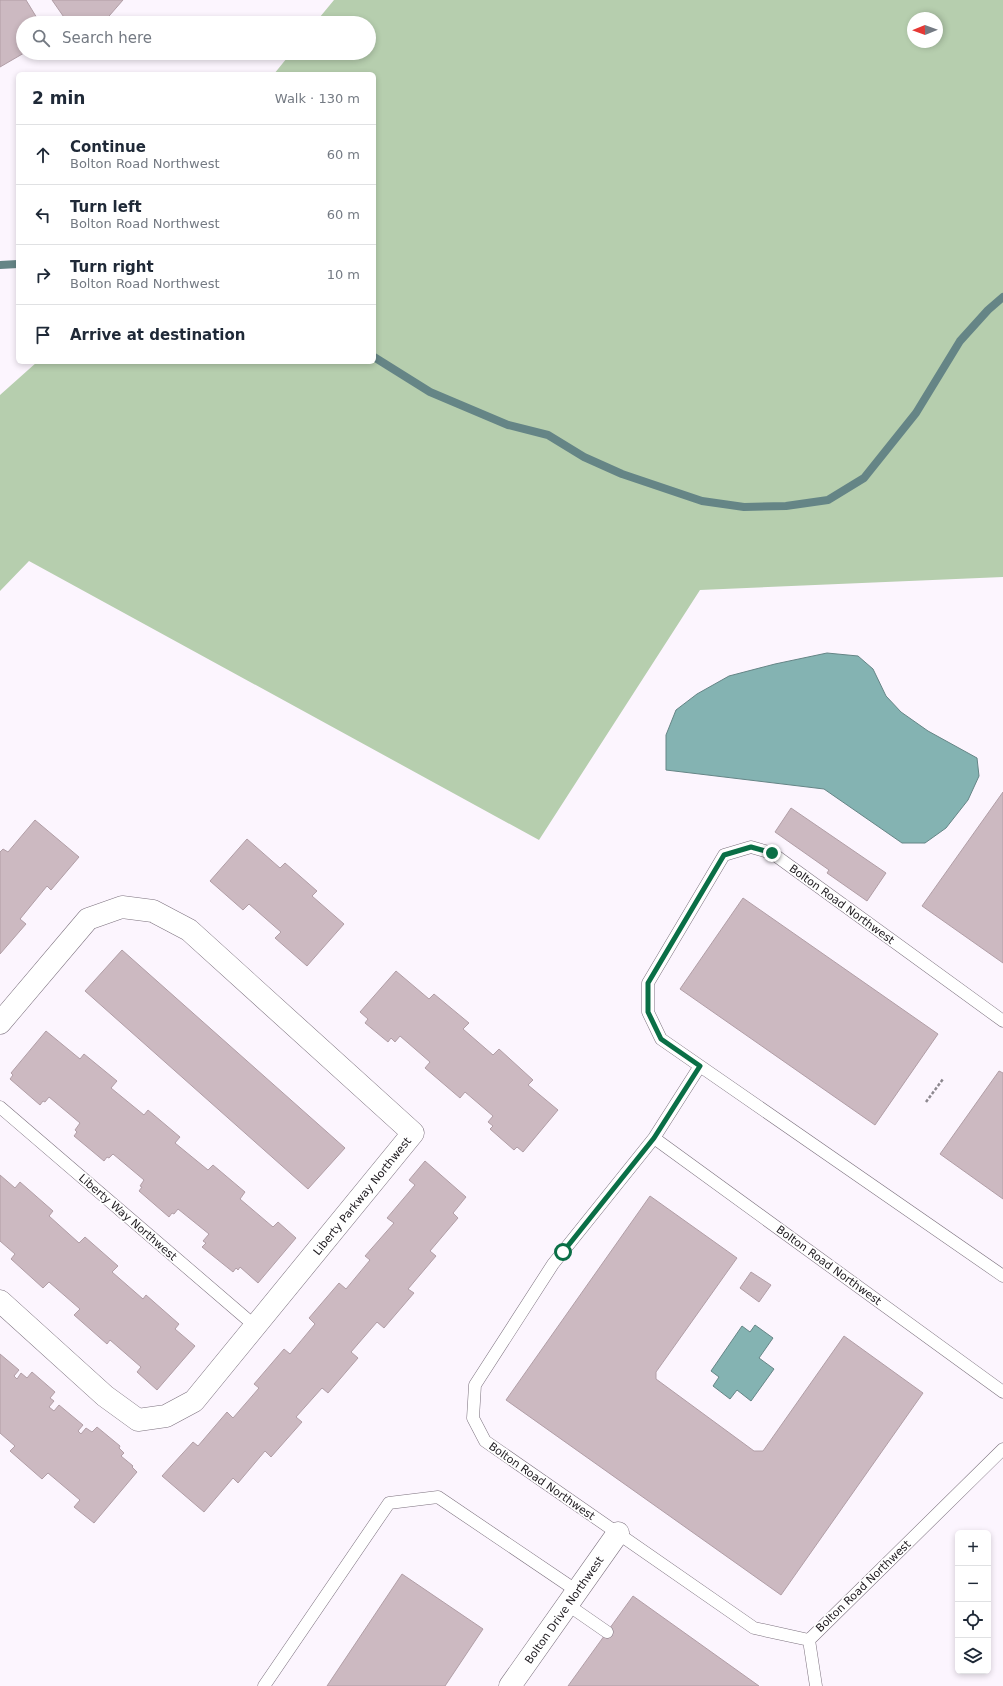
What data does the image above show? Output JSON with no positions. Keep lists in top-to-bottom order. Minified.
{"streets":{"street":["Liberty Parkway Northwest","Bolton Drive Northwest"],"lane":["Bolton Road Northwest","Liberty Way Northwest"]},"crossings":[["Bolton Road Northwest","Bolton Drive Northwest"],["Liberty Parkway Northwest","Liberty Way Northwest"]],"north":"left","page":{"search":"Search here","heading":["2 min","Walk · 130 m"],"list":[["Continue","Bolton Road Northwest","60 m"],["Turn left","Bolton Road Northwest","60 m"],["Turn right","Bolton Road Northwest","10 m"],"Arrive at destination"],"map_buttons":["+","−"]}}
